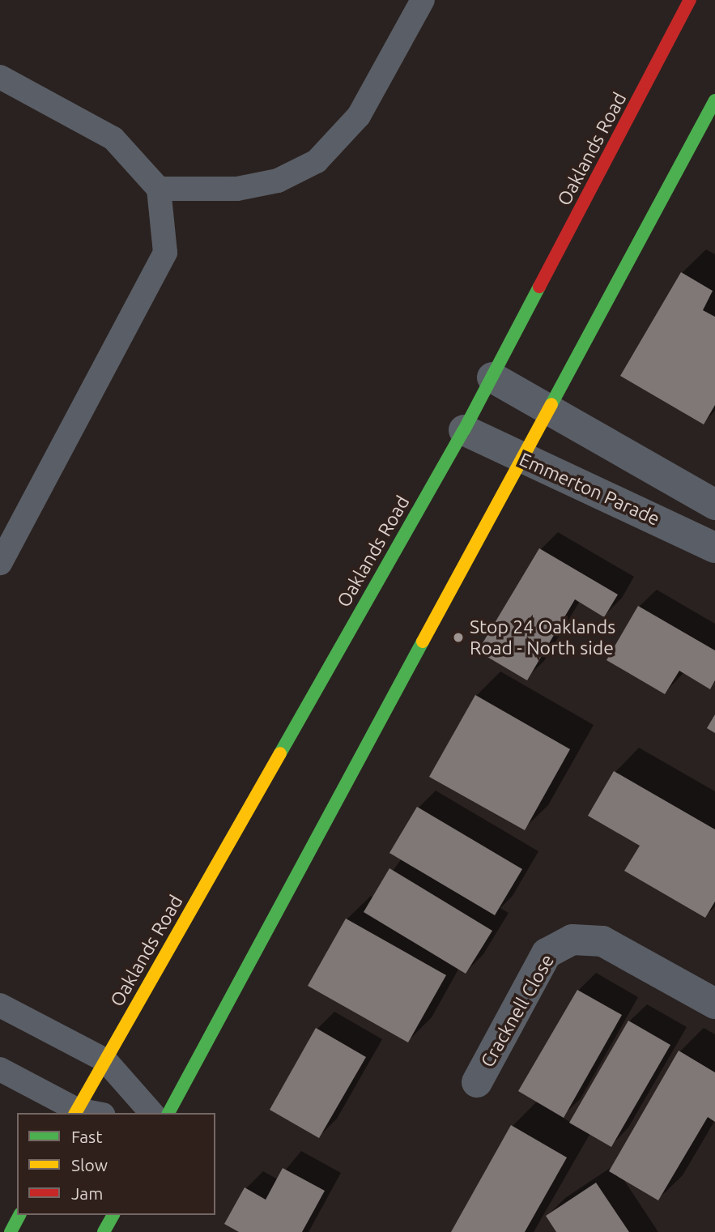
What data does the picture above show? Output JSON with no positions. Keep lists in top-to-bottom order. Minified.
{"streets":{"main road":["Oaklands Road"],"street":["Emmerton Parade","Cracknell Close"]},"crossings":[["Oaklands Road","Emmerton Parade"]],"places":["Stop 24 Oaklands Road - North side"],"legend":["Fast","Slow","Jam"]}
